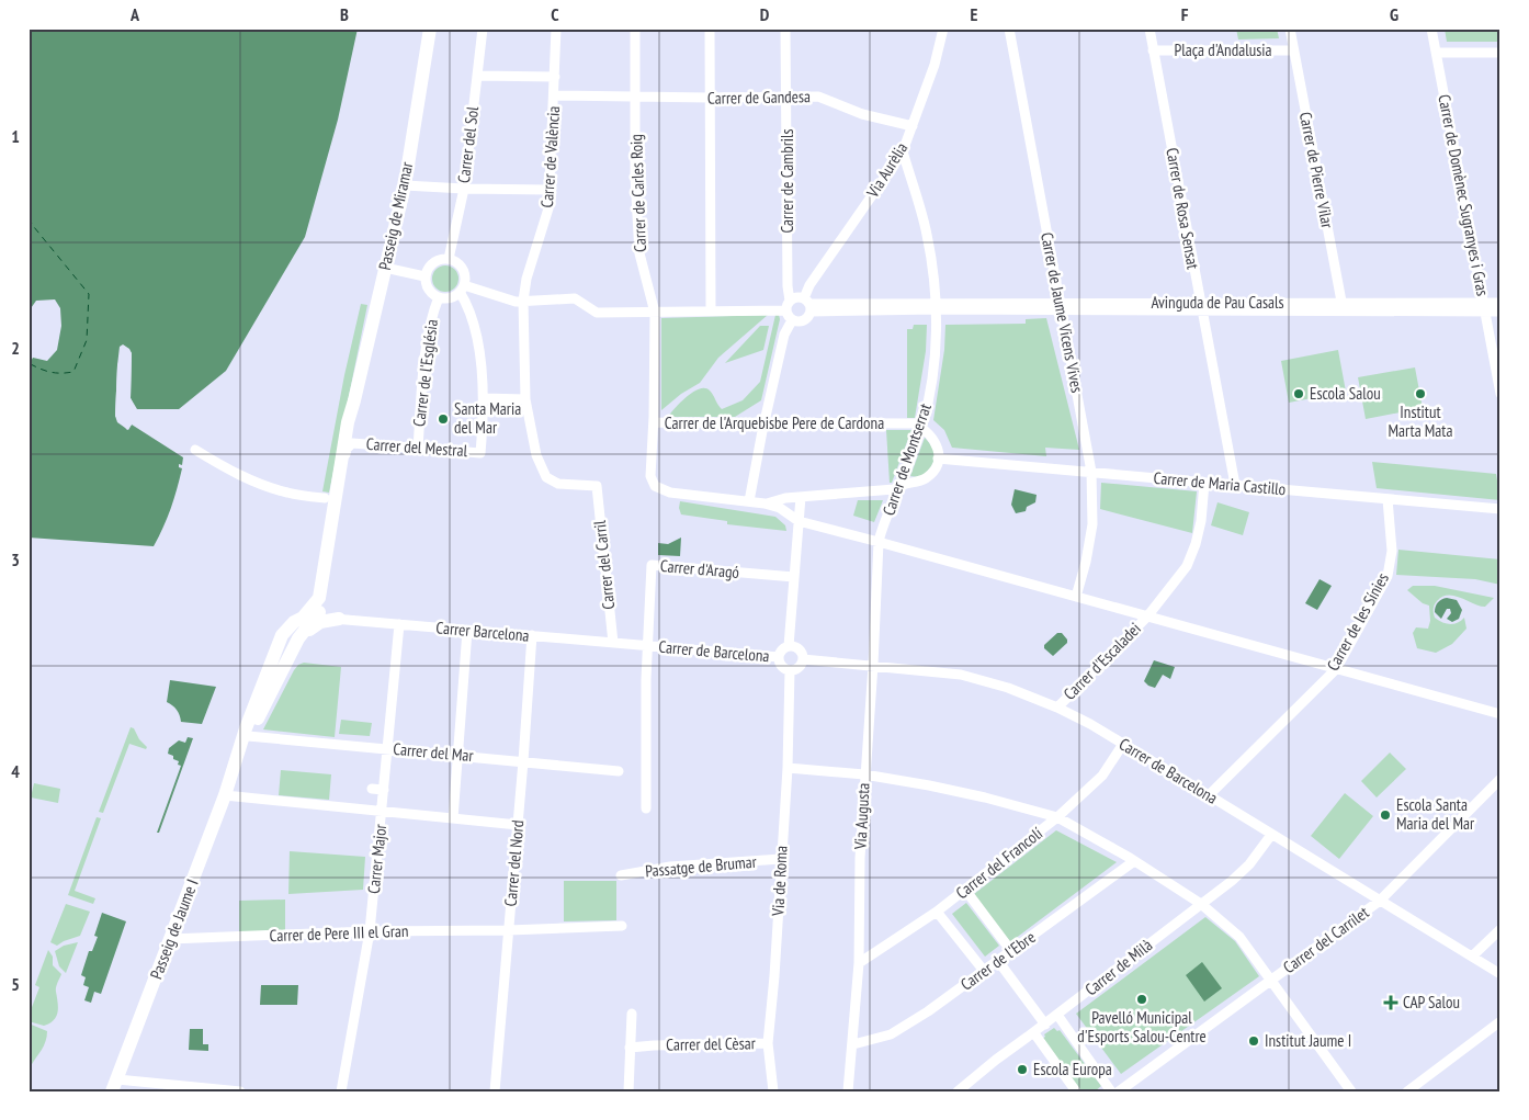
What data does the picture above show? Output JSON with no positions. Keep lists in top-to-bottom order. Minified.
{"streets":{"street":["Plaça d'Andalusia","Carrer de Gandesa","Carrer del Sol","Carrer de València","Via Aurèlia","Carrer de Pierre Vilar","Carrer de Cambrils","Carrer de Carles Roig","Carrer de Domènec Sugranyes i Gras","Carrer de Rosa Sensat","Passeig de Miramar","Avinguda de Pau Casals","Carrer de Jaume Vicens Vives","Carrer de l'Església","Carrer de l'Arquebisbe Pere de Cardona","Carrer del Mestral","Carrer de Montserrat","Carrer de Maria Castillo","Carrer del Carril","Carrer d'Aragó","Carrer de les Sínies","Carrer Barcelona","Carrer de Barcelona","Carrer d'Escaladei","Carrer del Mar","Via Augusta","Carrer Major","Carrer del Nord","Carrer del Francolí","Passatge de Brumar","Via de Roma","Passeig de Jaume I","Carrer de Pere III el Gran","Carrer del Carrilet","Carrer de l'Ebre","Carrer de Milà","Carrer del Cèsar"]},"crossings":[["Plaça d'Andalusia","Carrer de Pierre Vilar"],["Plaça d'Andalusia","Carrer de Rosa Sensat"],["Carrer de Gandesa","Carrer de València"],["Carrer de Gandesa","Via Aurèlia"],["Carrer de Gandesa","Carrer de Cambrils"],["Carrer de Gandesa","Carrer de Carles Roig"],["Carrer del Sol","Carrer de l'Església"],["Carrer de València","Carrer del Carril"],["Via Aurèlia","Carrer de Cambrils"],["Via Aurèlia","Avinguda de Pau Casals"],["Via Aurèlia","Carrer de Montserrat"],["Carrer de Pierre Vilar","Avinguda de Pau Casals"],["Carrer de Cambrils","Avinguda de Pau Casals"],["Carrer de Carles Roig","Carrer de l'Arquebisbe Pere de Cardona"],["Carrer de Domènec Sugranyes i Gras","Avinguda de Pau Casals"],["Carrer de Rosa Sensat","Avinguda de Pau Casals"],["Carrer de Rosa Sensat","Carrer de Maria Castillo"],["Passeig de Miramar","Carrer del Mestral"],["Passeig de Miramar","Carrer Barcelona"],["Passeig de Miramar","Passeig de Jaume I"],["Avinguda de Pau Casals","Carrer de Jaume Vicens Vives"],["Avinguda de Pau Casals","Carrer de Montserrat"],["Carrer de Jaume Vicens Vives","Carrer de Maria Castillo"],["Carrer de l'Església","Carrer del Mestral"],["Carrer de l'Arquebisbe Pere de Cardona","Carrer de Montserrat"],["Carrer de Montserrat","Via Augusta"],["Carrer de Maria Castillo","Carrer de les Sínies"],["Carrer de Maria Castillo","Carrer d'Escaladei"],["Carrer del Carril","Carrer Barcelona"],["Carrer d'Aragó","Carrer Barcelona"],["Carrer d'Aragó","Carrer de Barcelona"],["Carrer de les Sínies","Carrer de Barcelona"],["Carrer Barcelona","Carrer de Barcelona"],["Carrer Barcelona","Carrer Major"],["Carrer Barcelona","Carrer del Nord"],["Carrer Barcelona","Passeig de Jaume I"],["Carrer de Barcelona","Carrer d'Escaladei"],["Carrer de Barcelona","Via Augusta"],["Carrer de Barcelona","Carrer del Francolí"],["Carrer de Barcelona","Via de Roma"],["Carrer de Barcelona","Carrer del Carrilet"],["Carrer de Barcelona","Carrer de Milà"],["Carrer del Mar","Carrer Major"],["Carrer del Mar","Carrer del Nord"],["Carrer del Mar","Passeig de Jaume I"],["Via Augusta","Carrer del Francolí"],["Via Augusta","Carrer de l'Ebre"],["Carrer Major","Carrer de Pere III el Gran"],["Carrer del Nord","Carrer de Pere III el Gran"],["Passatge de Brumar","Via de Roma"],["Via de Roma","Carrer del Cèsar"],["Passeig de Jaume I","Carrer de Pere III el Gran"]],"places":{"other":["Escola Salou","Institut Marta Mata","Santa Maria del Mar","Escola Santa Maria del Mar","Pavelló Municipal d'Esports Salou-Centre","Institut Jaume I","Escola Europa"],"health":["CAP Salou"]},"grid":{"columns":["A","B","C","D","E","F","G"],"rows":["1","2","3","4","5"]}}
